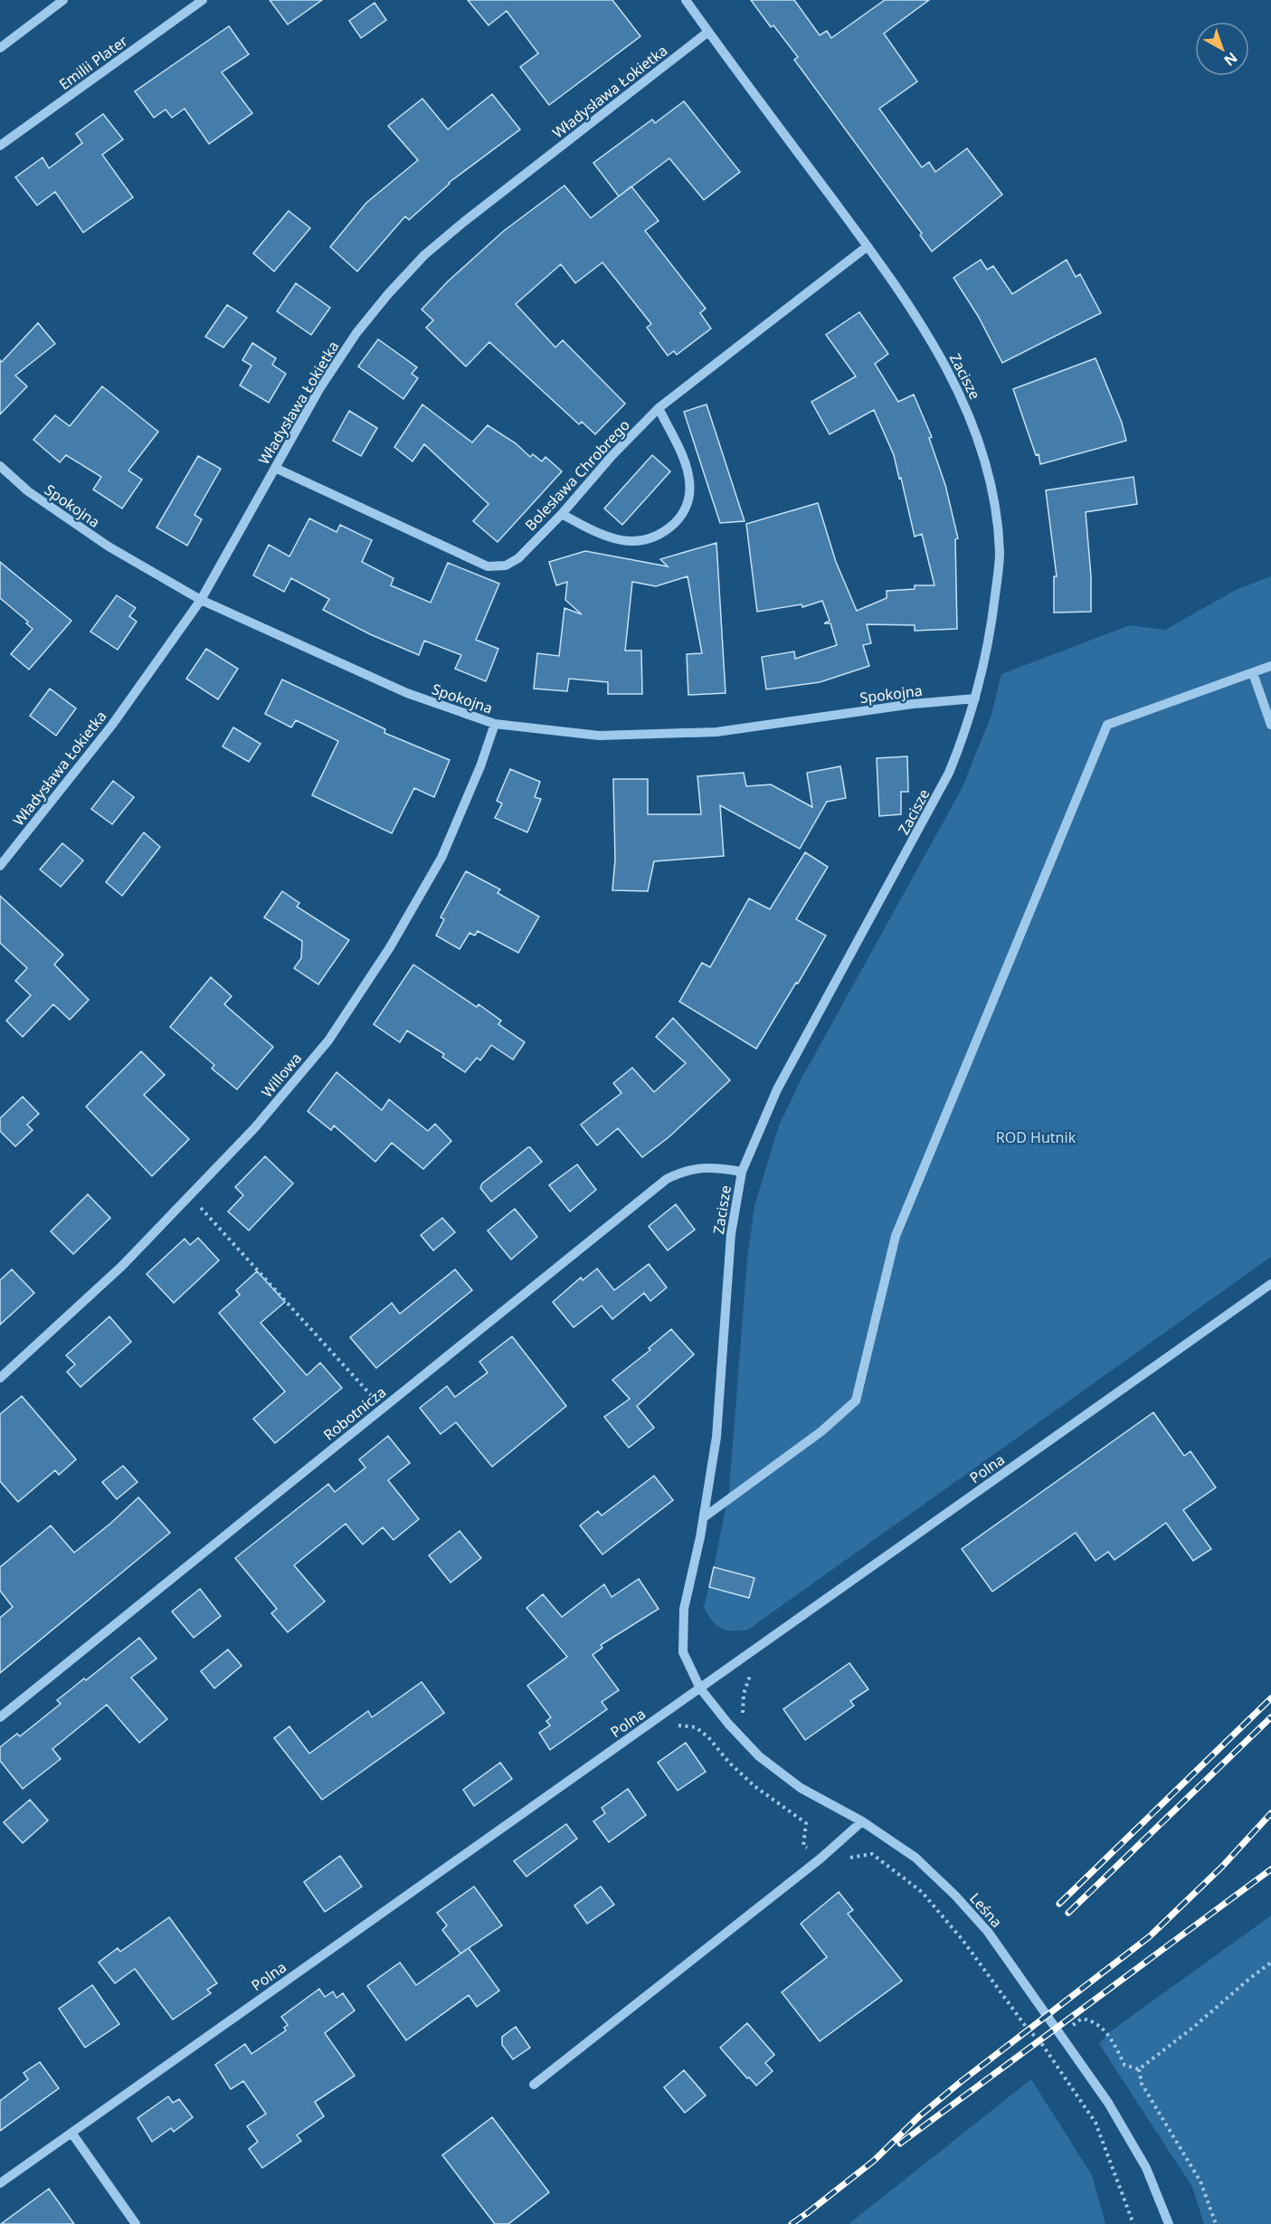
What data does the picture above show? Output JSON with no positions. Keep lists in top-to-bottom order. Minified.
{"streets":{"street":["Emilii Plater","Władysława Łokietka","Zacisze","Bolesława Chrobrego","Spokojna","Willowa","Robotnicza","Polna","Leśna"]},"crossings":[["Władysława Łokietka","Zacisze"],["Władysława Łokietka","Bolesława Chrobrego"],["Władysława Łokietka","Spokojna"],["Zacisze","Bolesława Chrobrego"],["Zacisze","Spokojna"],["Zacisze","Robotnicza"],["Zacisze","Polna"],["Zacisze","Leśna"],["Spokojna","Willowa"],["Polna","Leśna"]],"parks":["ROD Hutnik"],"north":"bottom right"}
